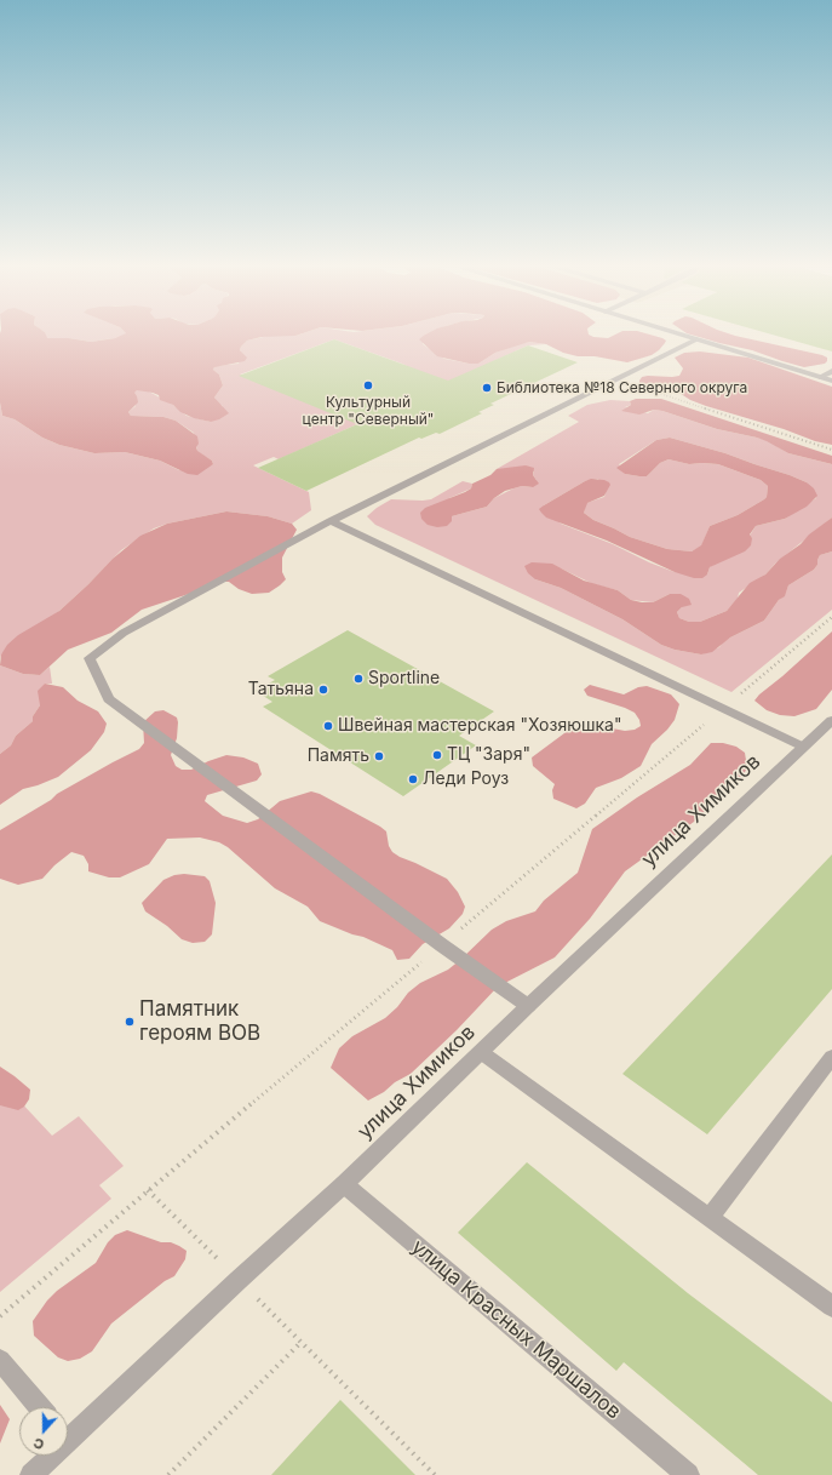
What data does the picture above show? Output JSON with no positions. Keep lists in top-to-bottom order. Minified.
{"streets":{"street":["улица Химиков","улица Красных Маршалов"]},"crossings":[["улица Химиков","улица Красных Маршалов"]],"places":["Культурный центр \"Северный\"","Библиотека №18 Северного округа","Sportline","Татьяна","Швейная мастерская \"Хозяюшка\"","ТЦ \"Заря\"","Память","Леди Роуз","Памятник героям ВОВ"],"north":"bottom"}
